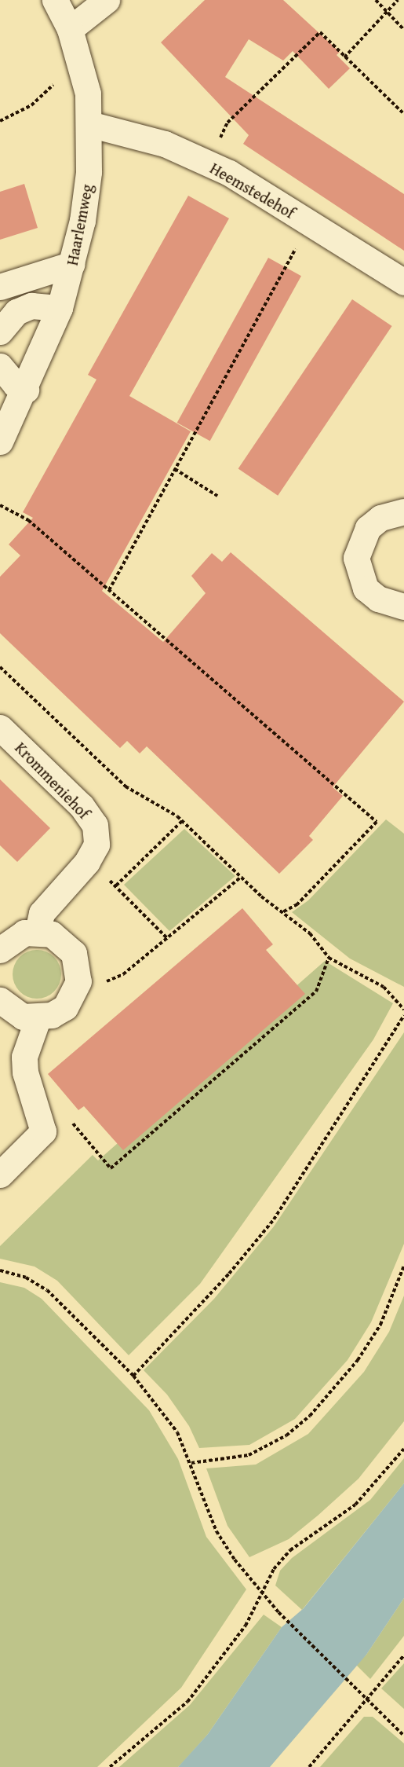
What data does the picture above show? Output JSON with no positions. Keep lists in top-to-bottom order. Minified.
{"streets":{"street":["Heemstedehof","Haarlemweg","Krommeniehof"]},"crossings":[["Heemstedehof","Haarlemweg"]]}
